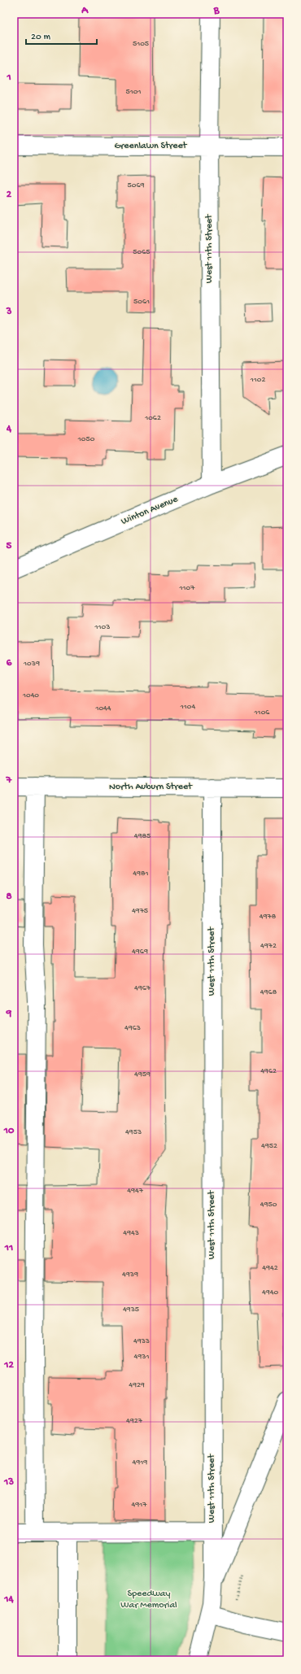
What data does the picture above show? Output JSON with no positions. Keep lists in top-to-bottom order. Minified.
{"streets":{"street":["Greenlawn Street","West 11th Street","Winton Avenue","North Auburn Street"]},"crossings":[["Greenlawn Street","West 11th Street"],["West 11th Street","Winton Avenue"],["West 11th Street","North Auburn Street"]],"parks":["Speedway War Memorial"],"house_numbers":["5105","5101","5069","5065","5061","1102","1062","1050","1107","1103","1039","1040","1104","1044","1106","4985","4981","4975","4978","4972","4969","4967","4968","4963","4962","4959","4953","4952","4947","4950","4943","4942","4939","4940","4935","4933","4931","4929","4927","4919","4917"],"scale_bar":"20 m","grid":{"columns":["A","B"],"rows":["1","2","3","4","5","6","7","8","9","10","11","12","13","14"]}}
